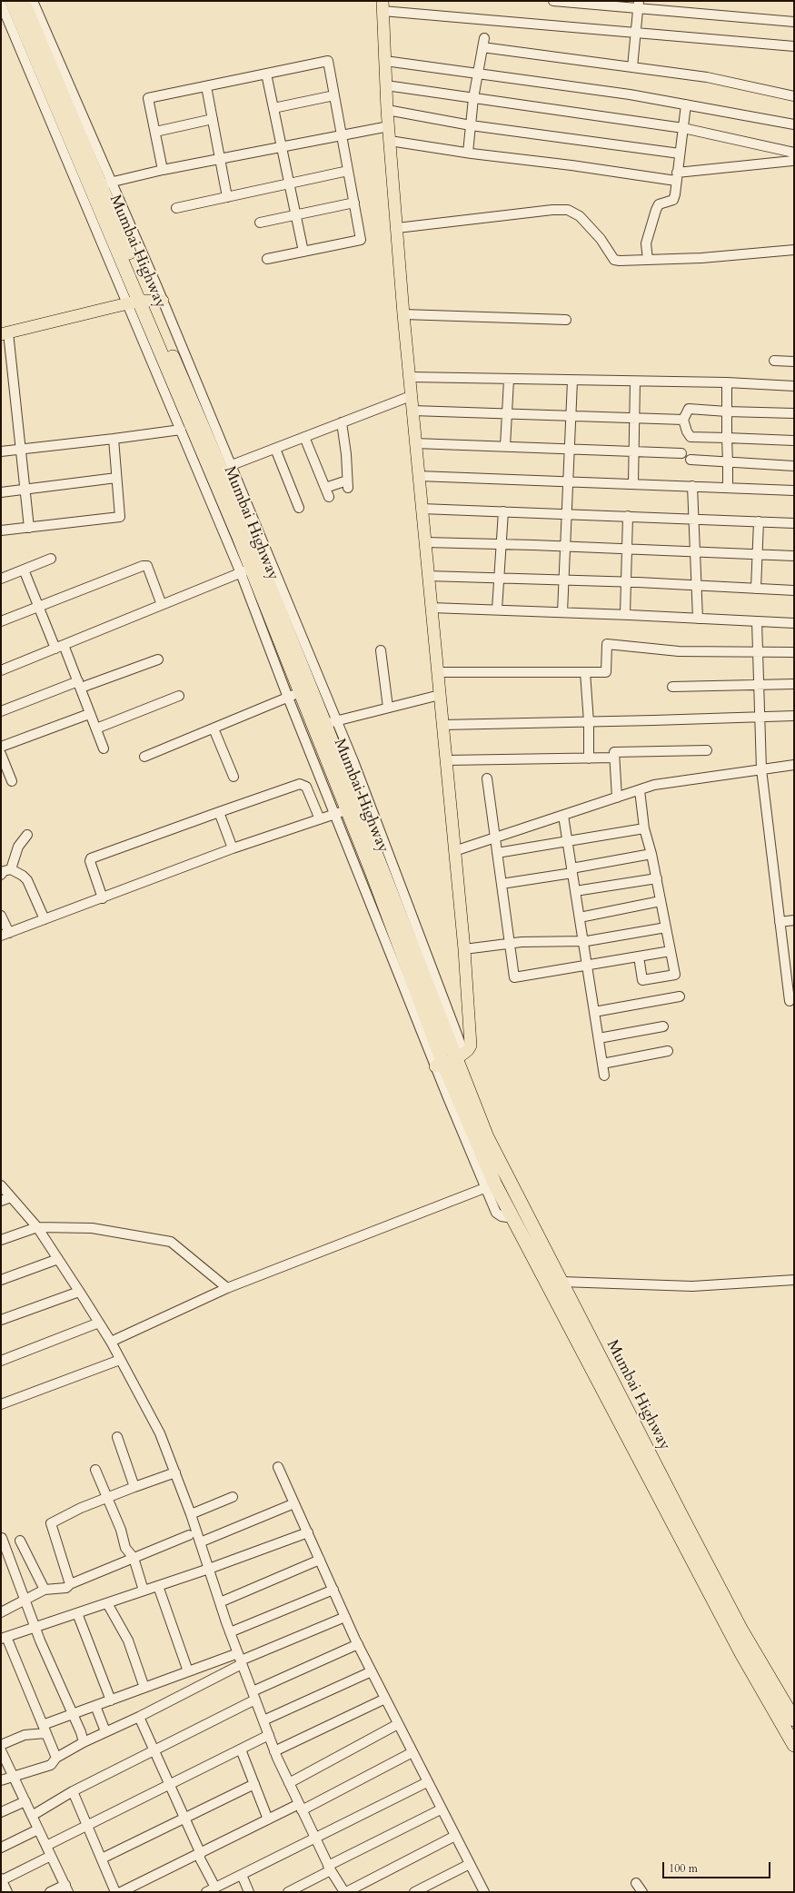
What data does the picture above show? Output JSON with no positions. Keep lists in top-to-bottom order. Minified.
{"streets":{"highway":["Mumbai Highway"]},"scale_bar":"100 m"}
